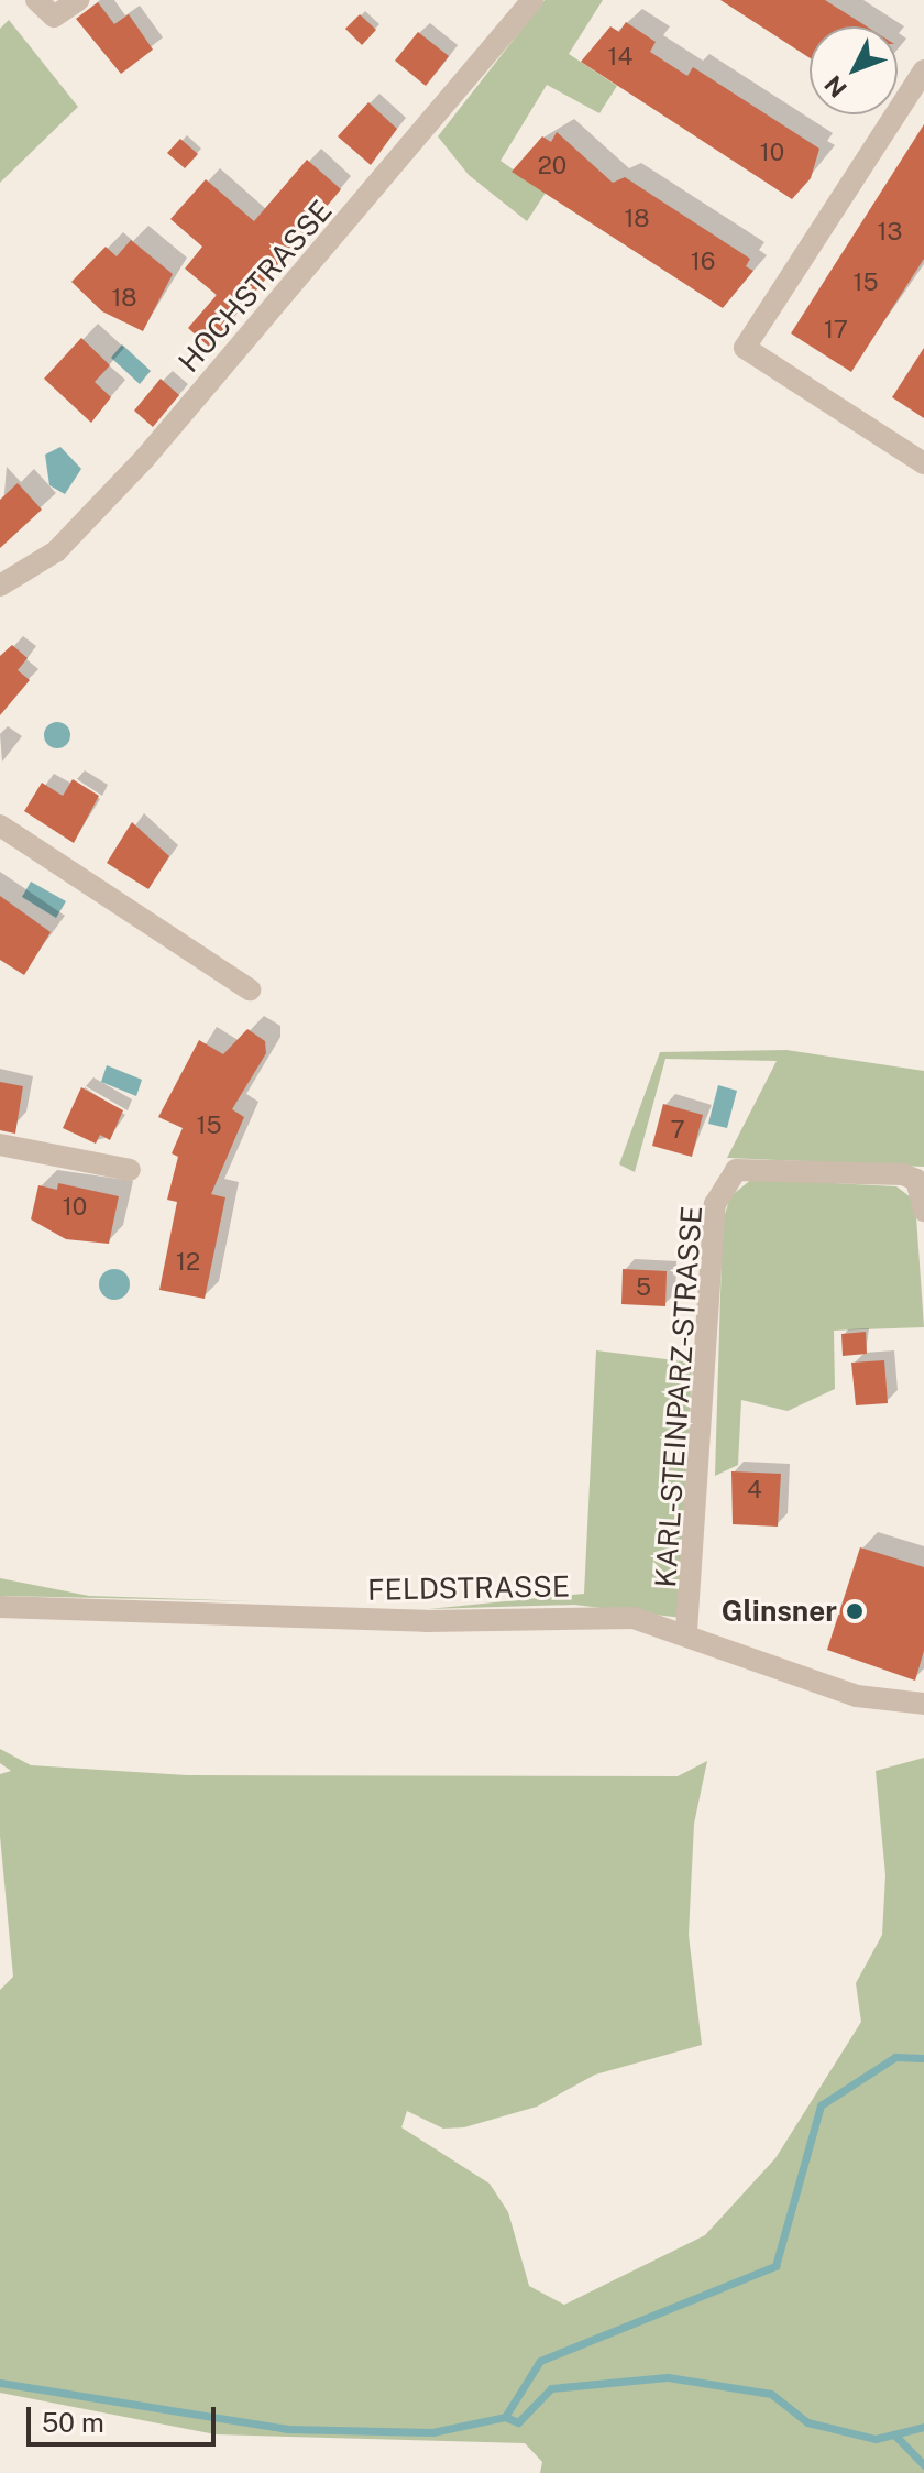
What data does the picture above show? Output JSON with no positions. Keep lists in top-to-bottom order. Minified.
{"streets":{"street":["HOCHSTRASSE","KARL-STEINPARZ-STRASSE","FELDSTRASSE"]},"crossings":[["KARL-STEINPARZ-STRASSE","FELDSTRASSE"]],"places":["Glinsner"],"house_numbers":["14","10","20","18","13","16","15","18","17","15","7","10","12","5","4"],"scale_bar":"50 m","north":"bottom left"}
